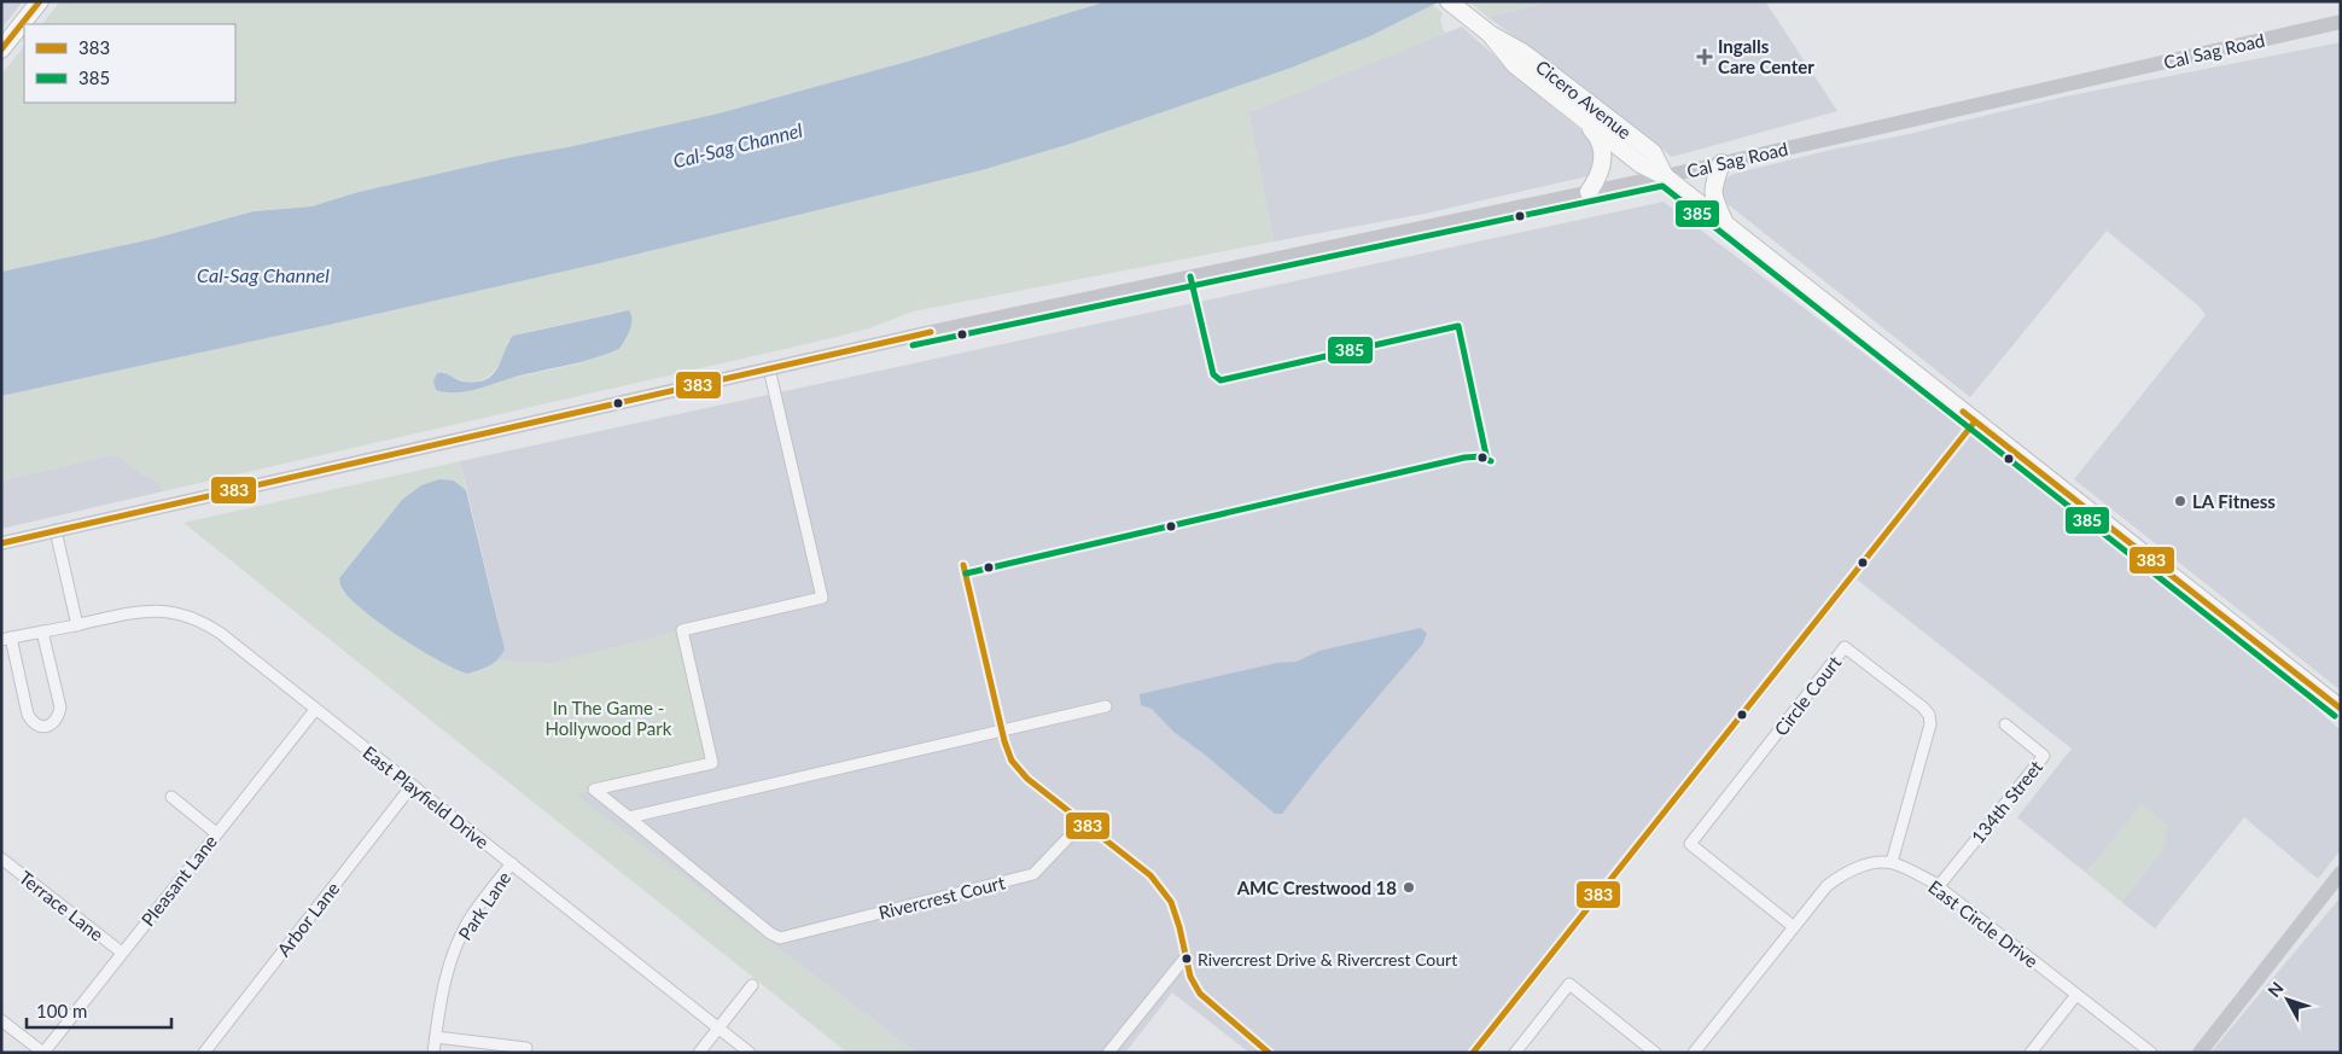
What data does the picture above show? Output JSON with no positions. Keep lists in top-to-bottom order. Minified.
{"streets":{"main road":["Cal Sag Road","Cicero Avenue"],"street":["Circle Court","East Playfield Drive","134th Street","Pleasant Lane","Rivercrest Court","Terrace Lane","Park Lane","Arbor Lane","East Circle Drive"]},"crossings":[["Cal Sag Road","Cicero Avenue"],["Circle Court","East Circle Drive"],["East Playfield Drive","Pleasant Lane"],["East Playfield Drive","Park Lane"],["East Playfield Drive","Arbor Lane"],["134th Street","East Circle Drive"],["Pleasant Lane","Terrace Lane"]],"water":["Cal-Sag Channel"],"parks":["In The Game - Hollywood Park"],"places":{"health":["Ingalls Care Center"],"other":["LA Fitness","AMC Crestwood 18","Rivercrest Drive & Rivercrest Court"]},"lines":["transit line 383","transit line 385"],"legend":["383","385"],"scale_bar":"100 m","north":"top left"}
